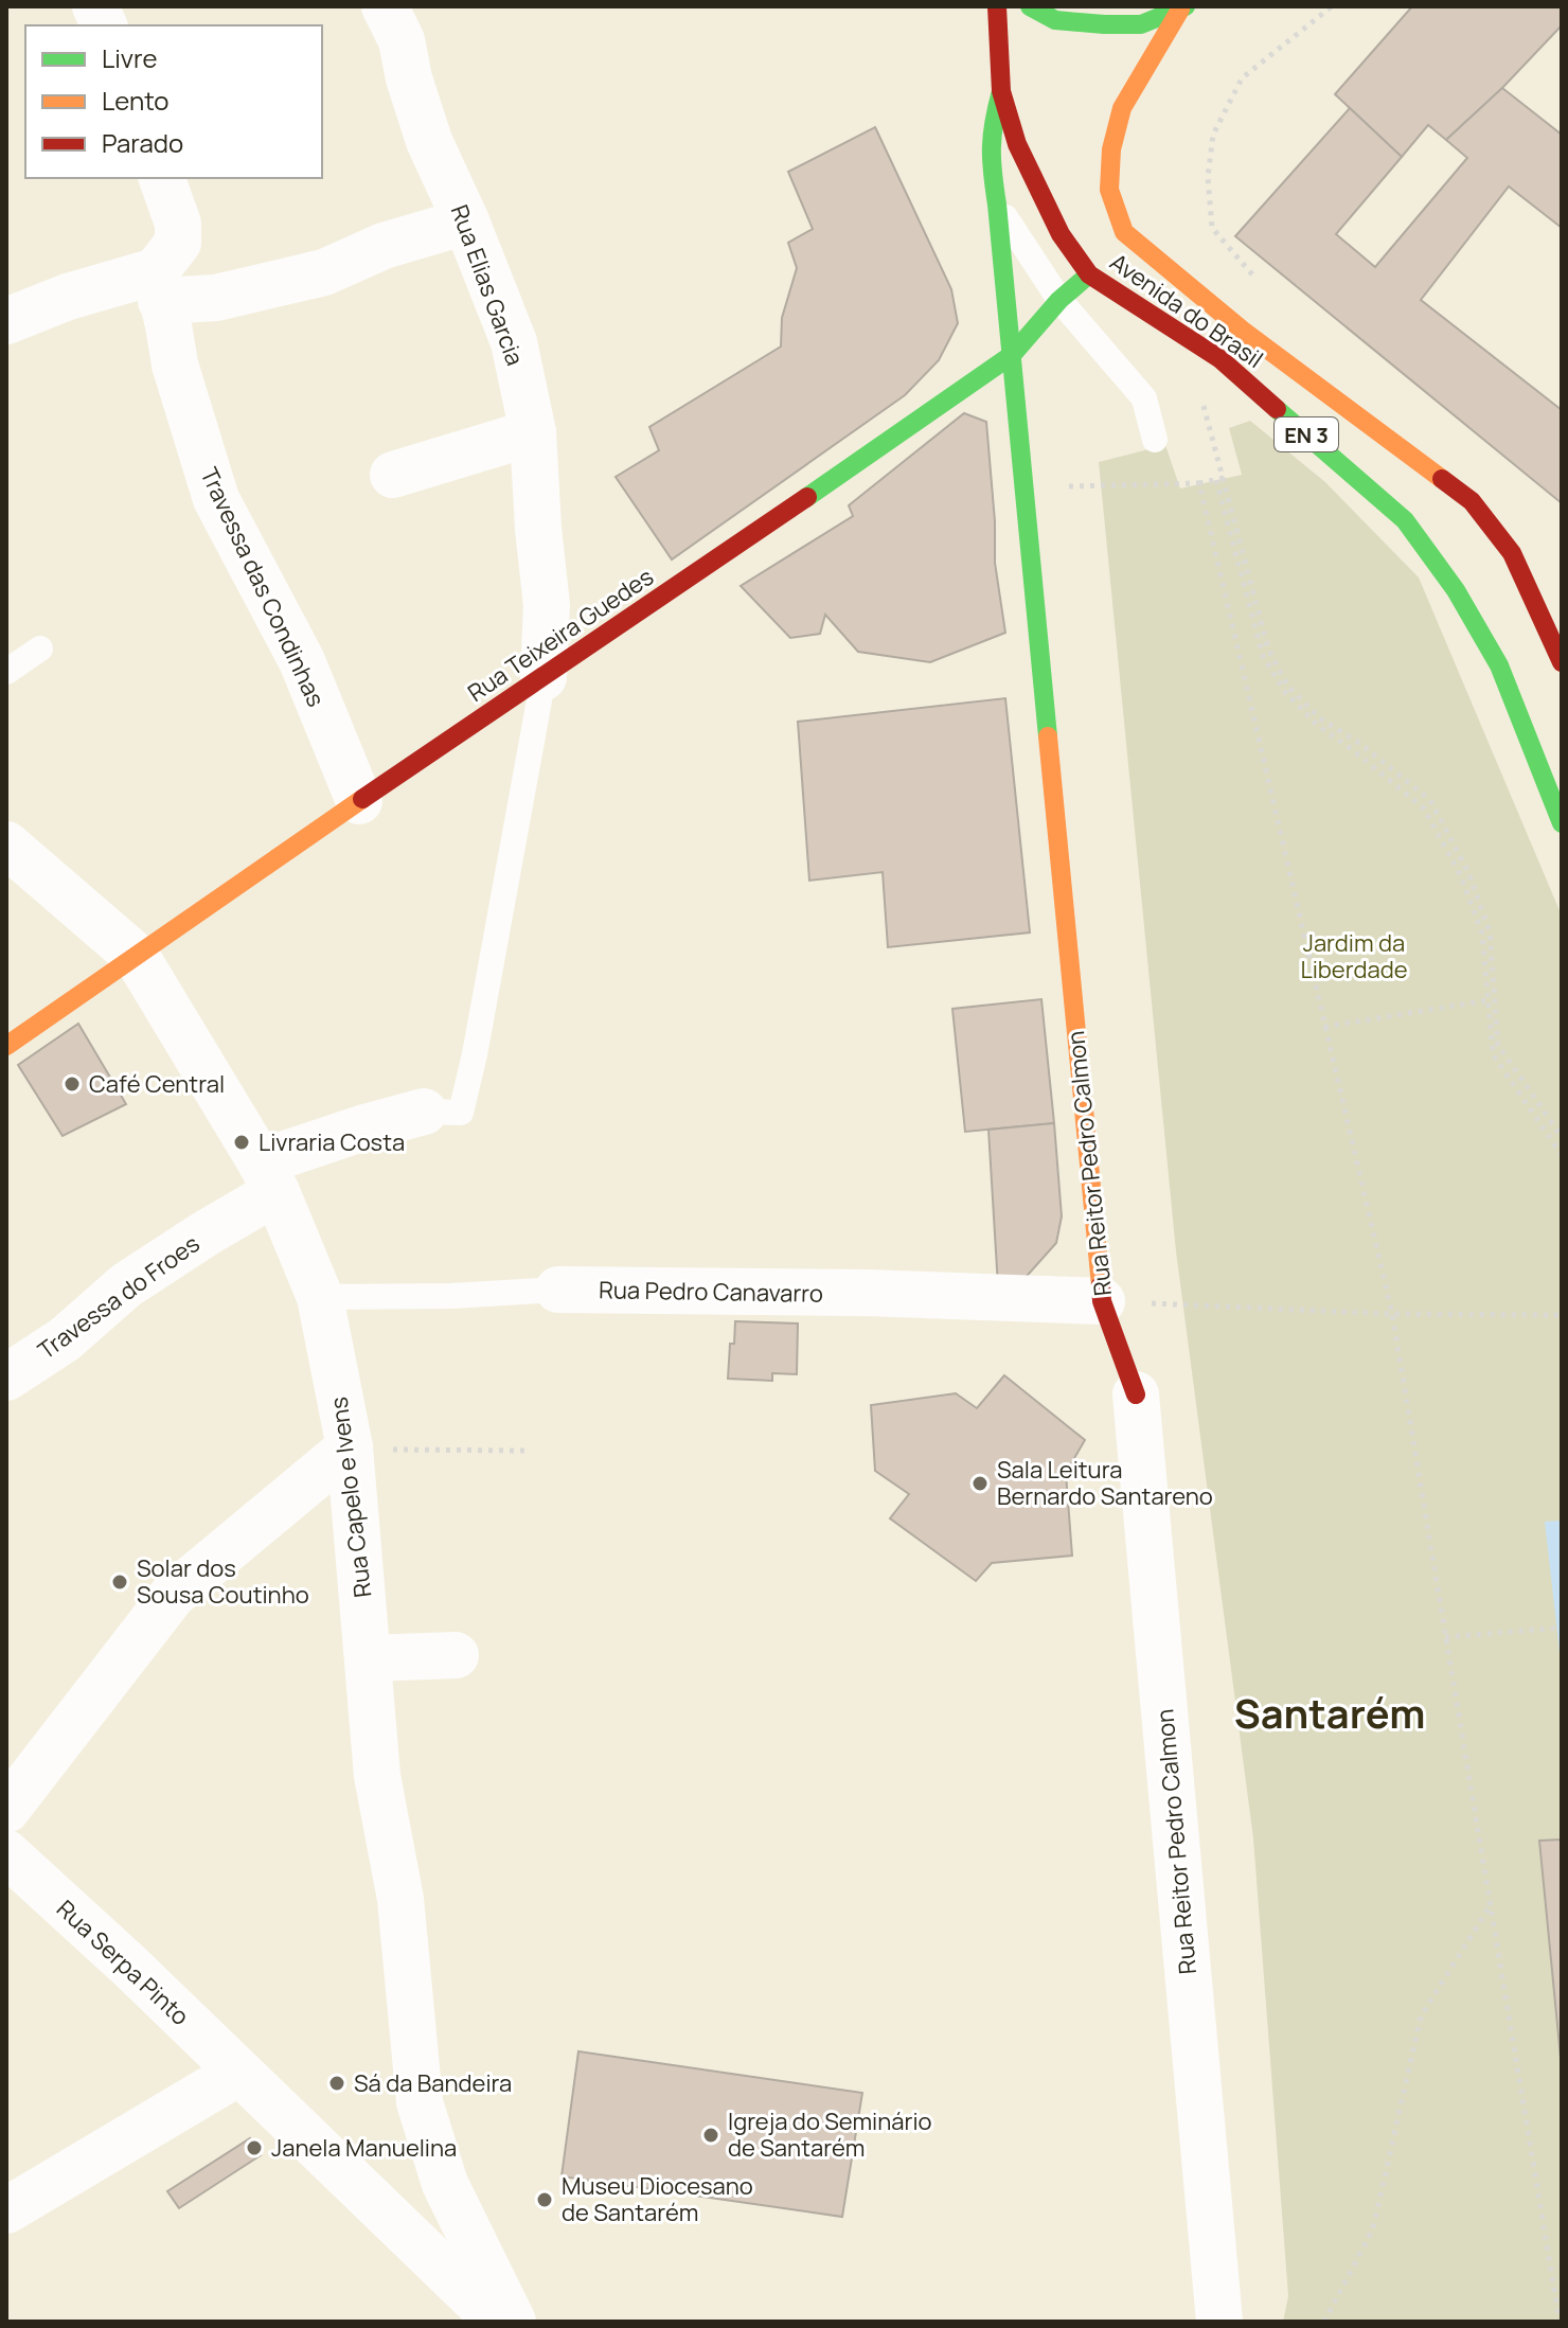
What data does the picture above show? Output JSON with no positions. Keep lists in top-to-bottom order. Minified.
{"streets":{"street":["Rua Elias Garcia","Avenida do Brasil","EN 3","Travessa das Condinhas","Rua Teixeira Guedes","Rua Reitor Pedro Calmon","Rua Pedro Canavarro","Travessa do Froes","Rua Capelo e Ivens","Rua Serpa Pinto"]},"crossings":[["Rua Elias Garcia","Rua Teixeira Guedes"],["Avenida do Brasil","EN 3"],["Avenida do Brasil","Rua Reitor Pedro Calmon"],["Travessa das Condinhas","Rua Teixeira Guedes"],["Rua Teixeira Guedes","Rua Reitor Pedro Calmon"],["Rua Teixeira Guedes","Rua Capelo e Ivens"],["Rua Reitor Pedro Calmon","Rua Pedro Canavarro"],["Rua Pedro Canavarro","Rua Capelo e Ivens"],["Travessa do Froes","Rua Capelo e Ivens"]],"districts":["Santarém"],"parks":["Jardim da Liberdade"],"places":["Café Central","Livraria Costa","Sala Leitura Bernardo Santareno","Solar dos Sousa Coutinho","Sá da Bandeira","Igreja do Seminário de Santarém","Janela Manuelina","Museu Diocesano de Santarém"],"legend":["Livre","Lento","Parado"]}
